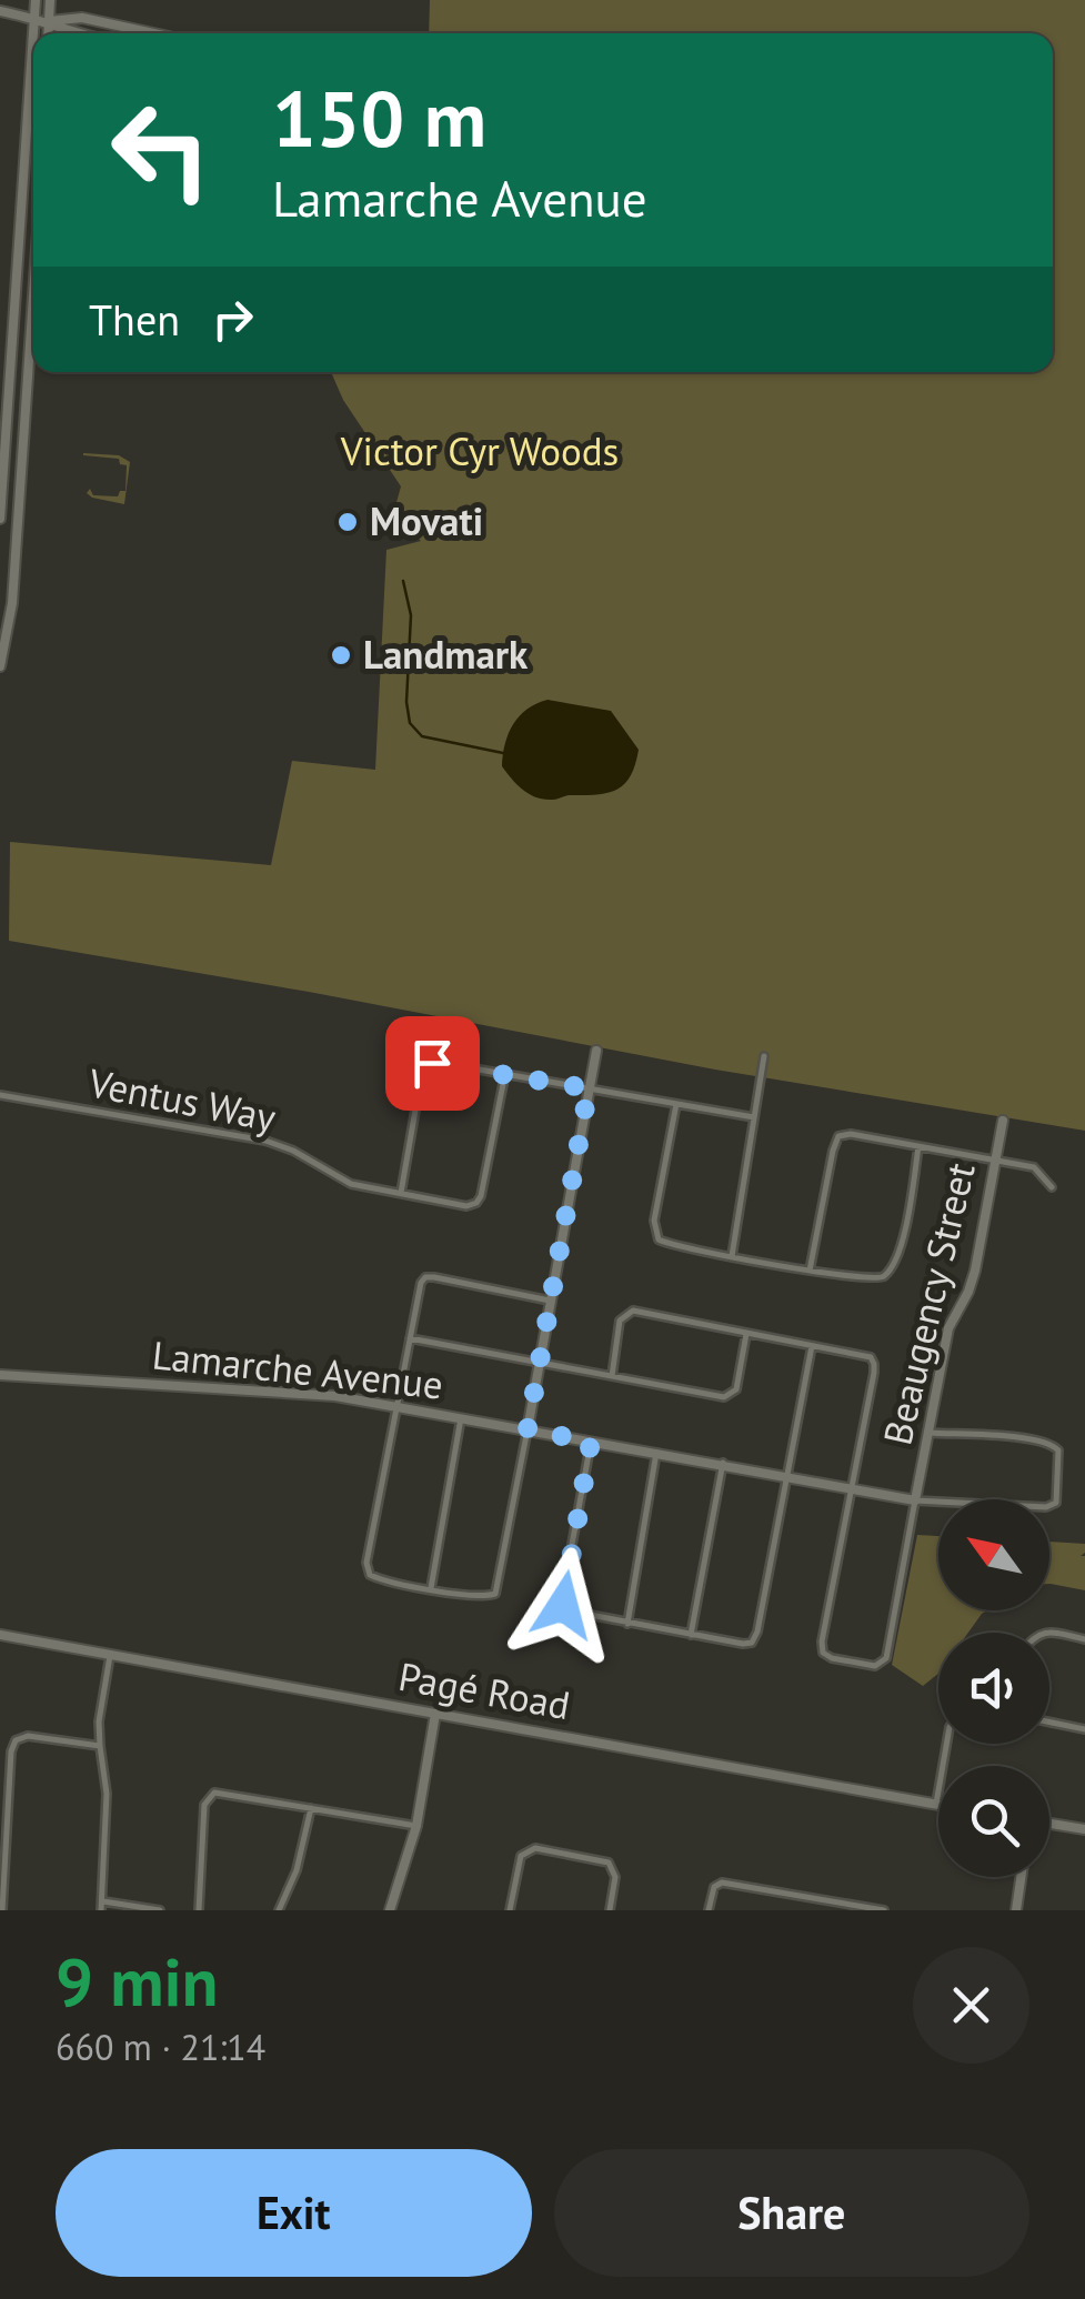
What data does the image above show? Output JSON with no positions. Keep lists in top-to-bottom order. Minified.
{"streets":{"street":["Ventus Way","Beaugency Street","Lamarche Avenue","Pagé Road"]},"crossings":[["Beaugency Street","Lamarche Avenue"]],"parks":["Victor Cyr Woods"],"places":["Movati","Landmark"],"north":"top left","page":{"turn":["150 m","Lamarche Avenue"],"then":"Then","heading":["9 min","660 m · 21:14"],"buttons":["Exit","Share"]}}
